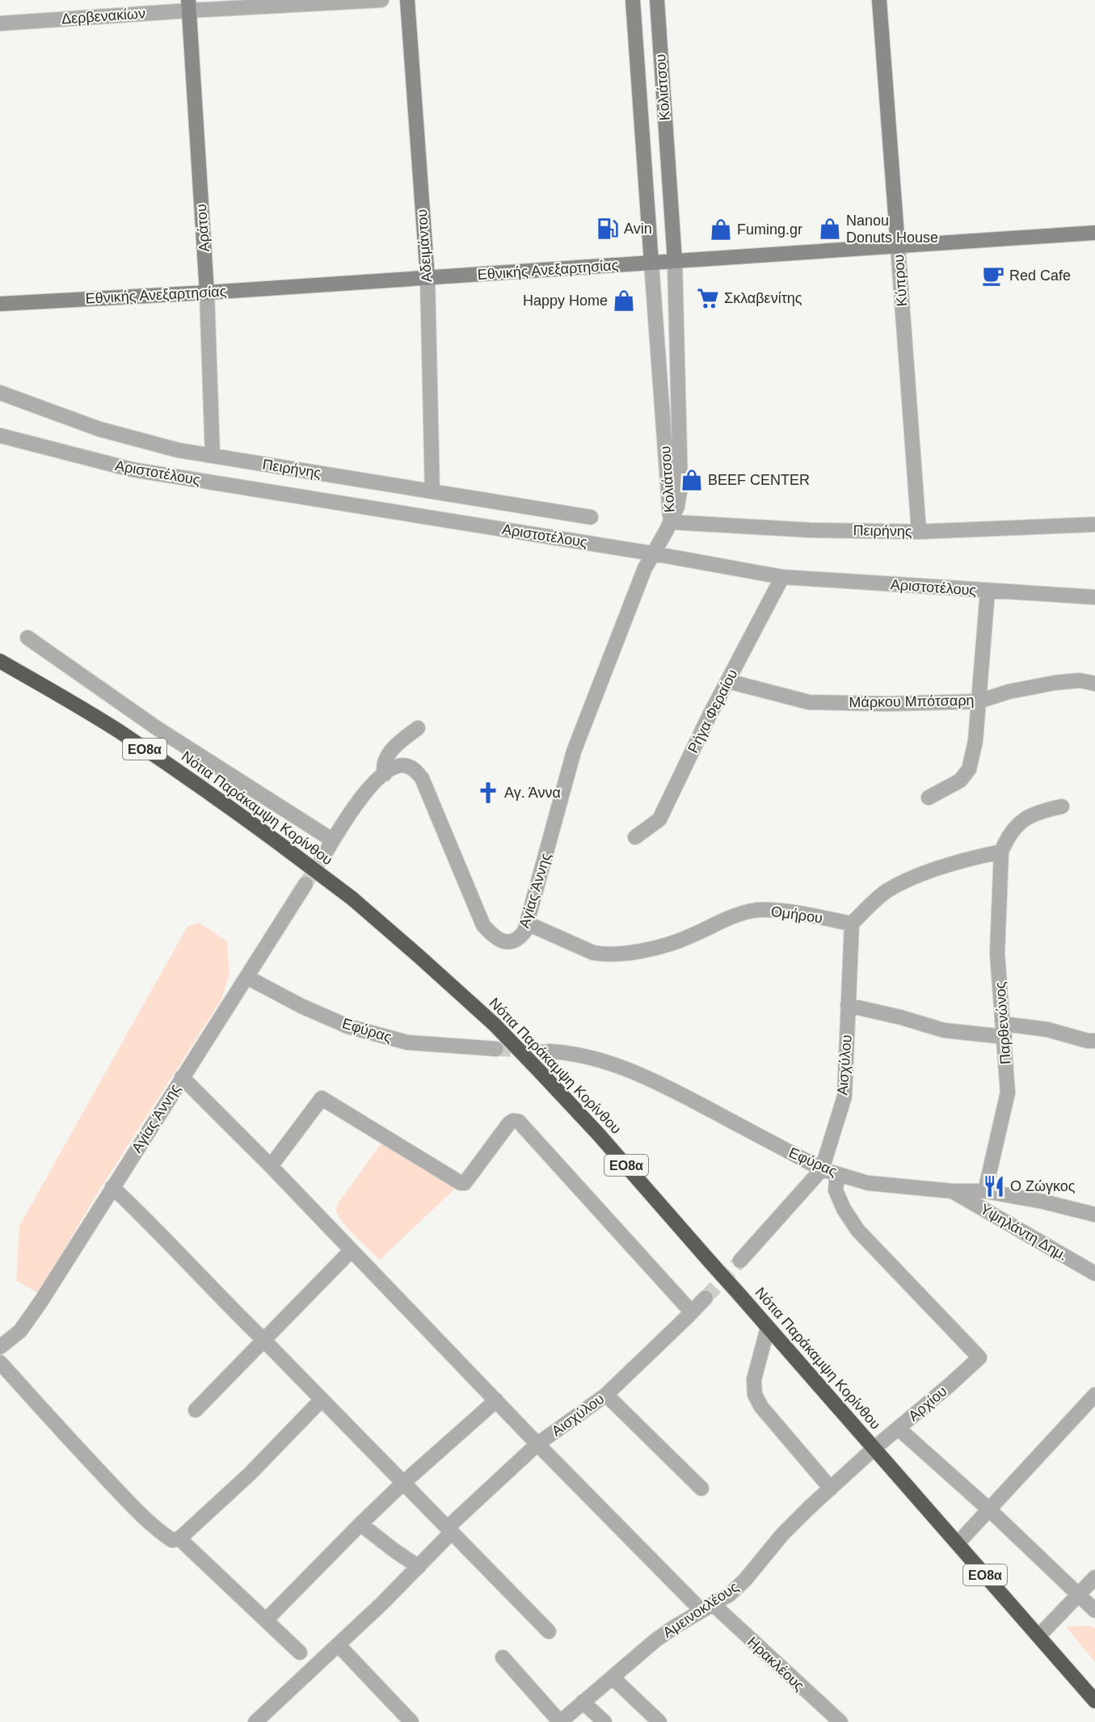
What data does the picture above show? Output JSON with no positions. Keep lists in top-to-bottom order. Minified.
{"streets":{"highway":["ΕΟ8α","Νότια Παράκαμψη Κορίνθου"],"street":["Δερβενακίων","Κολιάτσου","Αράτου","Αδειμάντου","Εθνικής Ανεξαρτησίας","Κύπρου","Πειρήνης","Αριστοτέλους","Μάρκου Μπότσαρη","Ρήγα Φεραίου","Αγίας Άννης","Ομήρου","Παρθενώνος","Εφύρας","Αισχύλου","Υψηλάντη Δημ.","Αρχίου","Αμεινοκλέους","Ηρακλέους"]},"crossings":[["Δερβενακίων","Αράτου"],["Κολιάτσου","Εθνικής Ανεξαρτησίας"],["Κολιάτσου","Πειρήνης"],["Κολιάτσου","Αγίας Άννης"],["Αράτου","Εθνικής Ανεξαρτησίας"],["Αράτου","Πειρήνης"],["Αδειμάντου","Εθνικής Ανεξαρτησίας"],["Αδειμάντου","Πειρήνης"],["Εθνικής Ανεξαρτησίας","Κύπρου"],["Κύπρου","Πειρήνης"],["Πειρήνης","Αγίας Άννης"],["Αριστοτέλους","Ρήγα Φεραίου"],["Αριστοτέλους","Αγίας Άννης"],["Μάρκου Μπότσαρη","Ρήγα Φεραίου"],["Νότια Παράκαμψη Κορίνθου","Αρχίου"],["Νότια Παράκαμψη Κορίνθου","Αμεινοκλέους"],["Αγίας Άννης","Ομήρου"],["Αγίας Άννης","Εφύρας"],["Αγίας Άννης","Ηρακλέους"],["Ομήρου","Αισχύλου"],["Παρθενώνος","Εφύρας"],["Εφύρας","Αισχύλου"],["Εφύρας","Υψηλάντη Δημ."],["Εφύρας","Αρχίου"],["Αισχύλου","Ηρακλέους"],["Αρχίου","Αμεινοκλέους"],["Αμεινοκλέους","Ηρακλέους"]],"places":{"fuel station":["Avin"],"shop":["Nanou Donuts House","Fuming.gr","Happy Home","BEEF CENTER"],"cafe":["Red Cafe"],"supermarket":["Σκλαβενίτης"],"church":["Αγ. Άννα"],"restaurant":["Ο Ζώγκος"]}}
